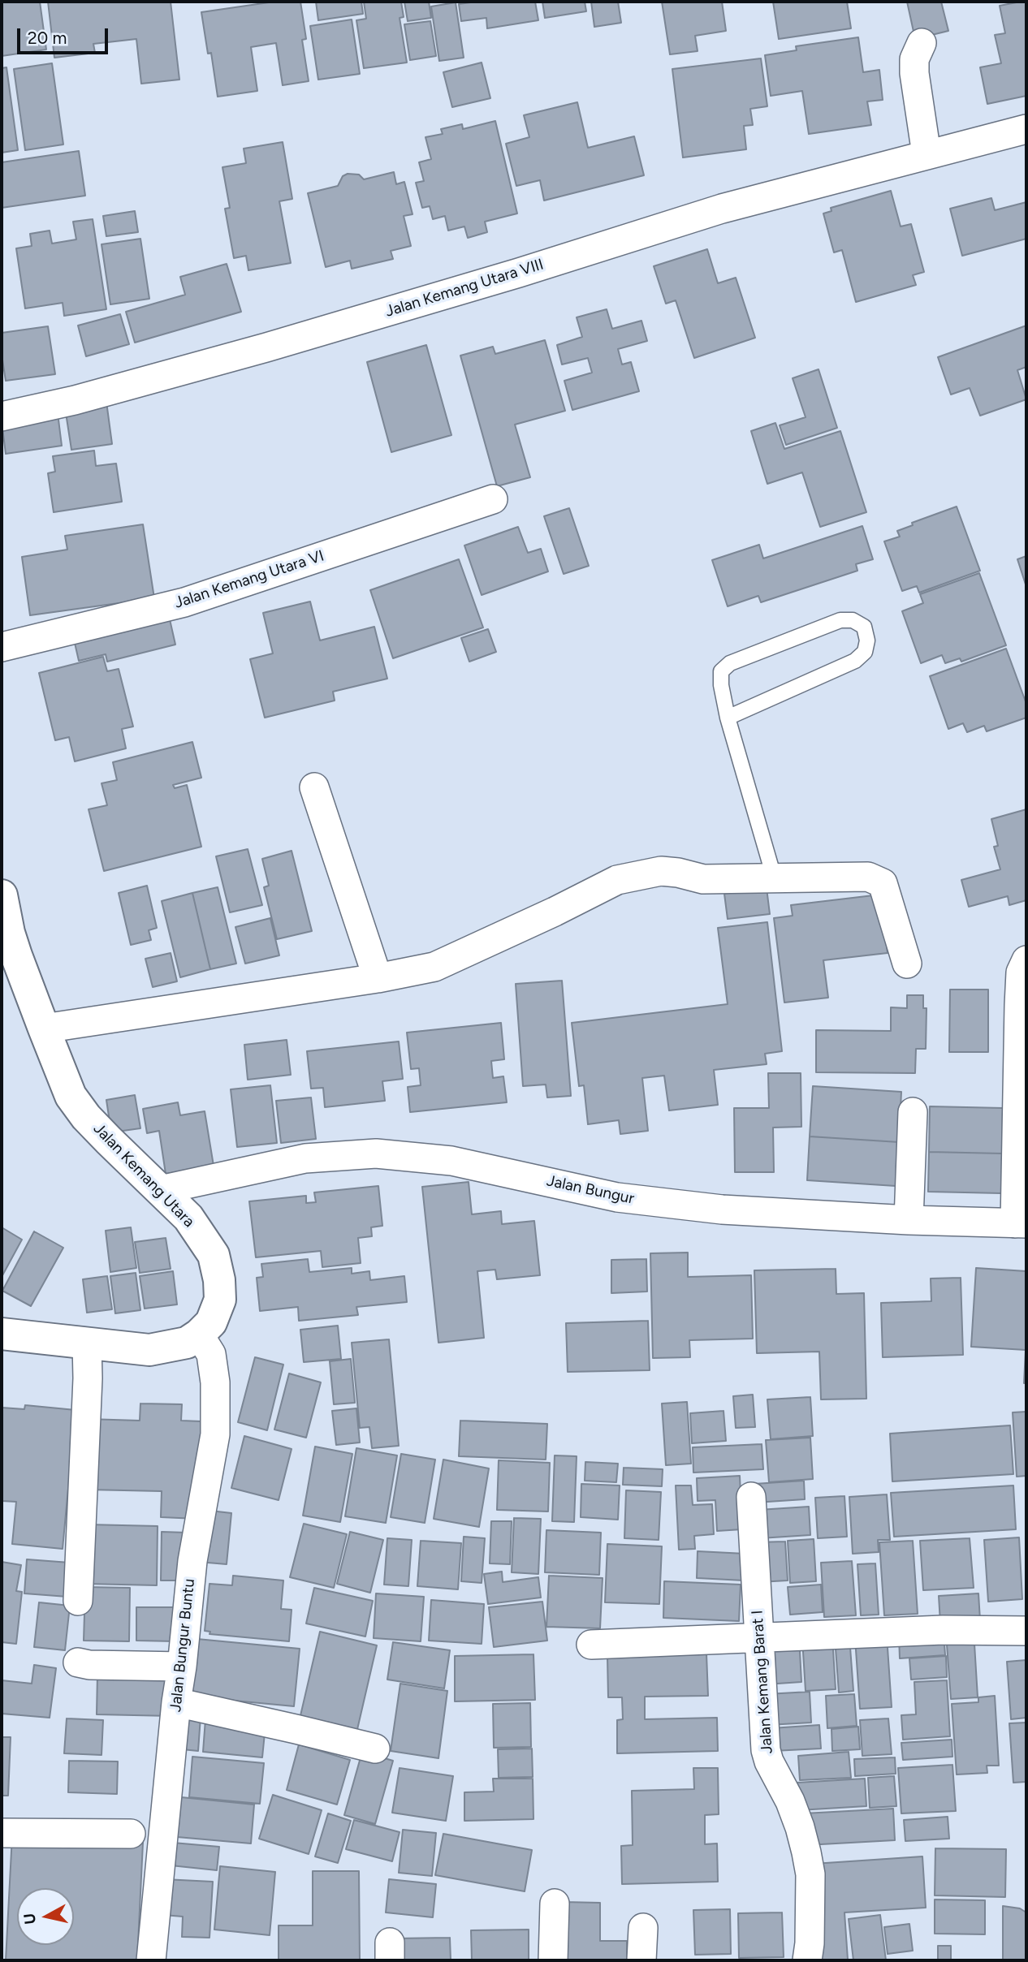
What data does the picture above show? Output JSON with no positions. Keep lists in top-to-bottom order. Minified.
{"streets":{"street":["Jalan Kemang Utara VIII","Jalan Kemang Utara VI","Jalan Kemang Utara","Jalan Bungur","Jalan Bungur Buntu","Jalan Kemang Barat I"]},"crossings":[["Jalan Kemang Utara","Jalan Bungur"],["Jalan Kemang Utara","Jalan Bungur Buntu"]],"scale_bar":"20 m","north":"left"}
